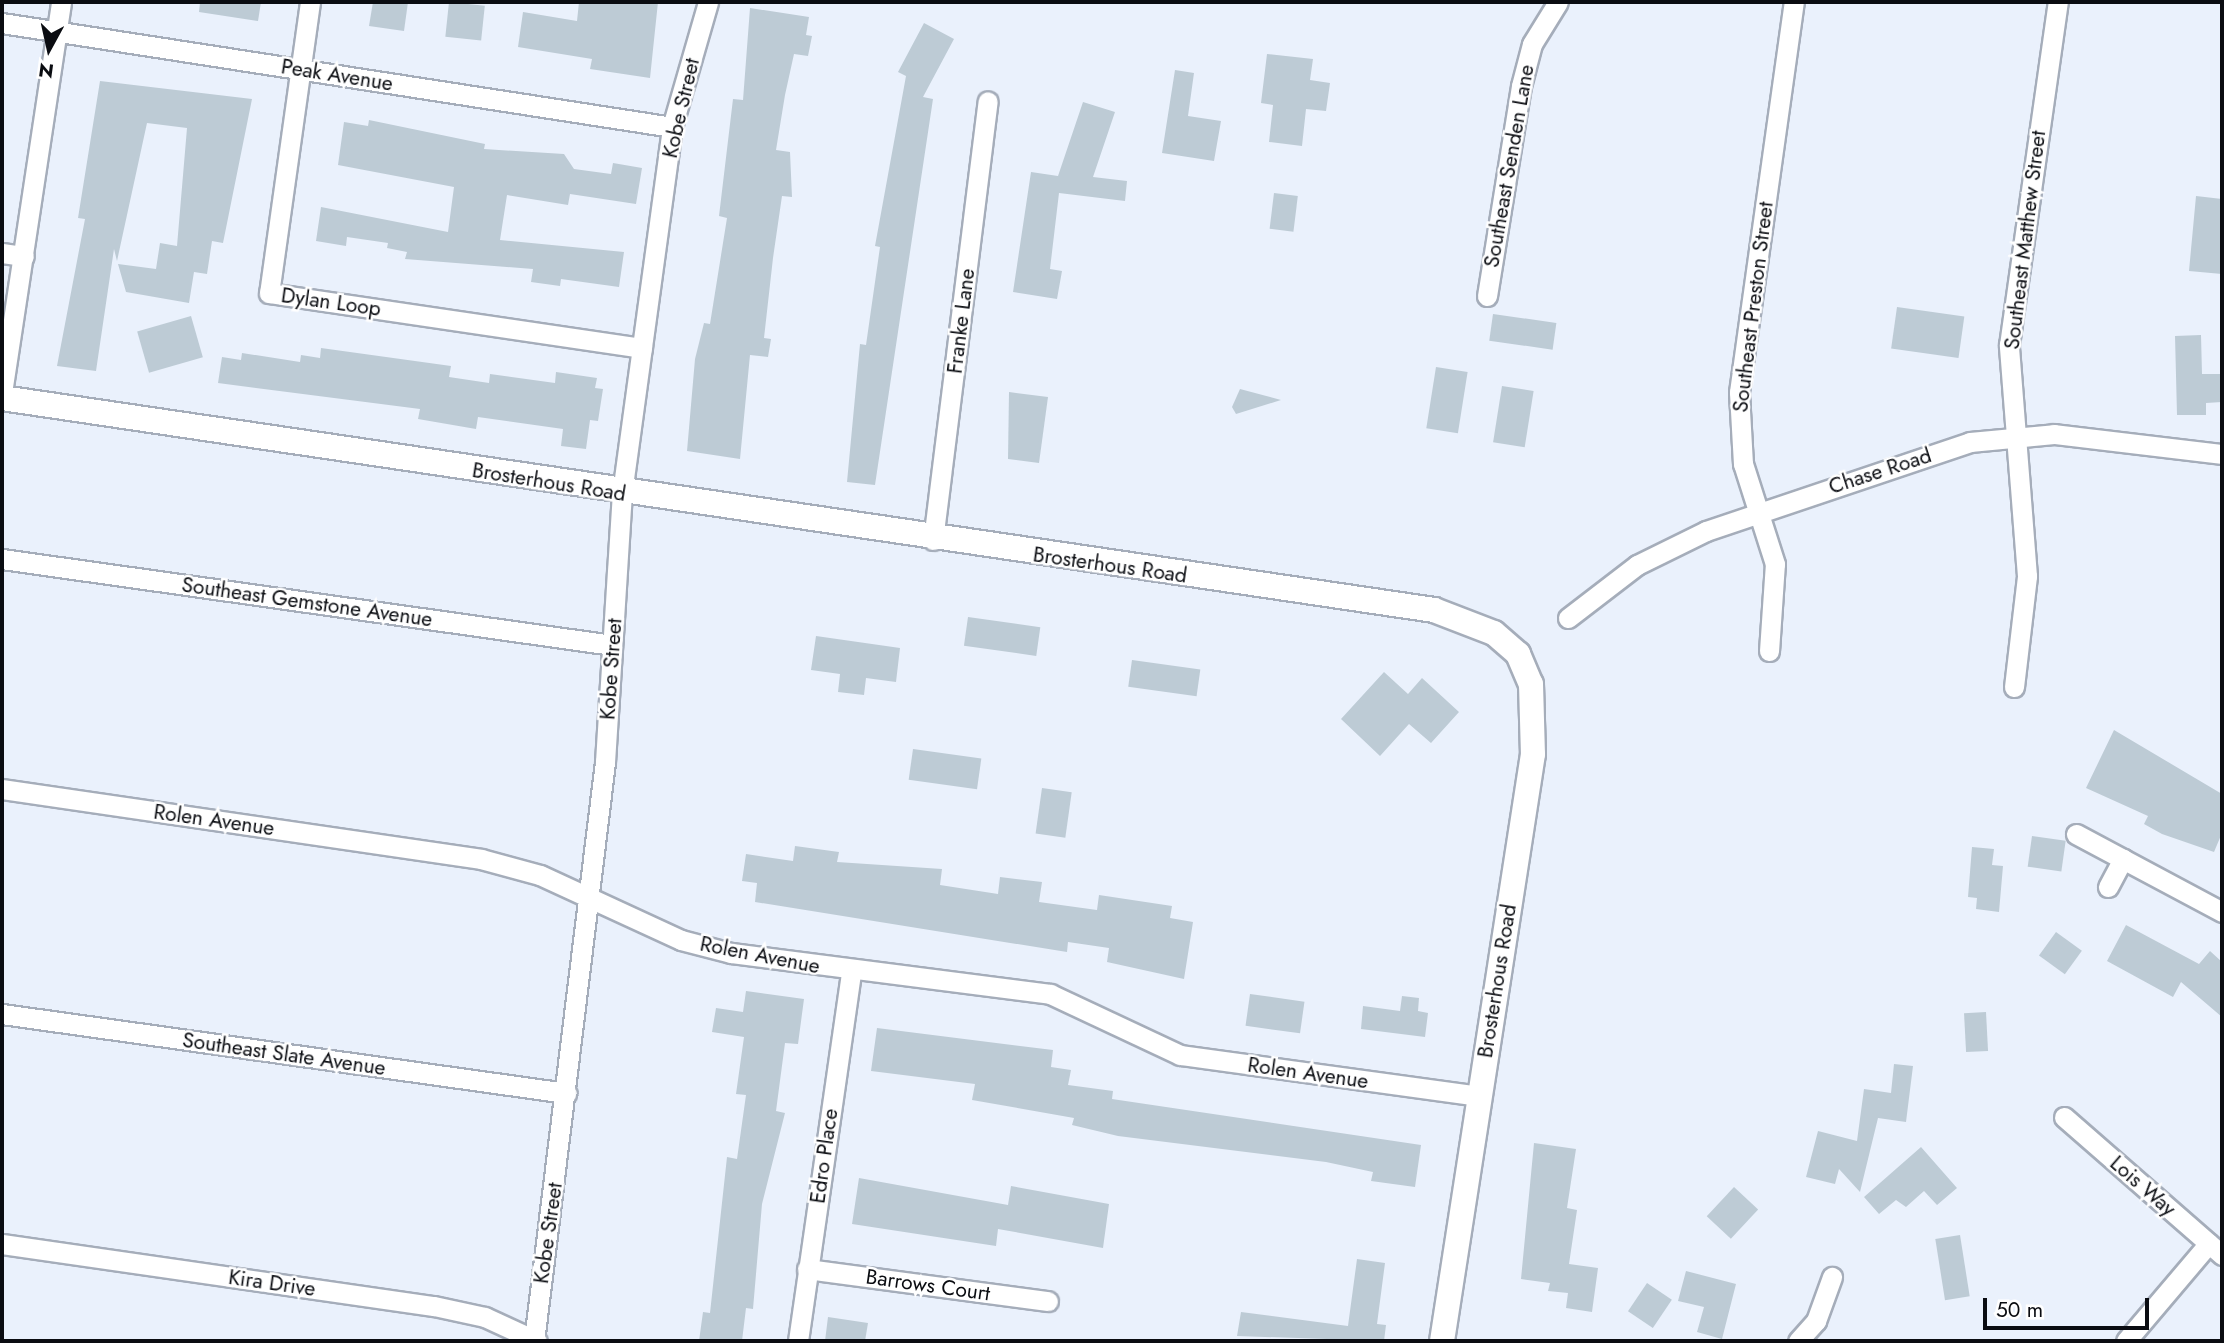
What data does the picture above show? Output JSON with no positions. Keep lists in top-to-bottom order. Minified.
{"streets":{"street":["Peak Avenue","Kobe Street","Southeast Senden Lane","Southeast Matthew Street","Dylan Loop","Southeast Preston Street","Franke Lane","Chase Road","Brosterhous Road","Southeast Gemstone Avenue","Rolen Avenue","Southeast Slate Avenue","Edro Place","Lois Way","Kira Drive","Barrows Court"]},"crossings":[["Peak Avenue","Kobe Street"],["Peak Avenue","Dylan Loop"],["Kobe Street","Dylan Loop"],["Kobe Street","Brosterhous Road"],["Kobe Street","Southeast Gemstone Avenue"],["Kobe Street","Rolen Avenue"],["Kobe Street","Southeast Slate Avenue"],["Kobe Street","Kira Drive"],["Southeast Matthew Street","Chase Road"],["Southeast Preston Street","Chase Road"],["Franke Lane","Brosterhous Road"],["Brosterhous Road","Rolen Avenue"],["Rolen Avenue","Edro Place"],["Edro Place","Barrows Court"]],"scale_bar":"50 m","north":"bottom"}
